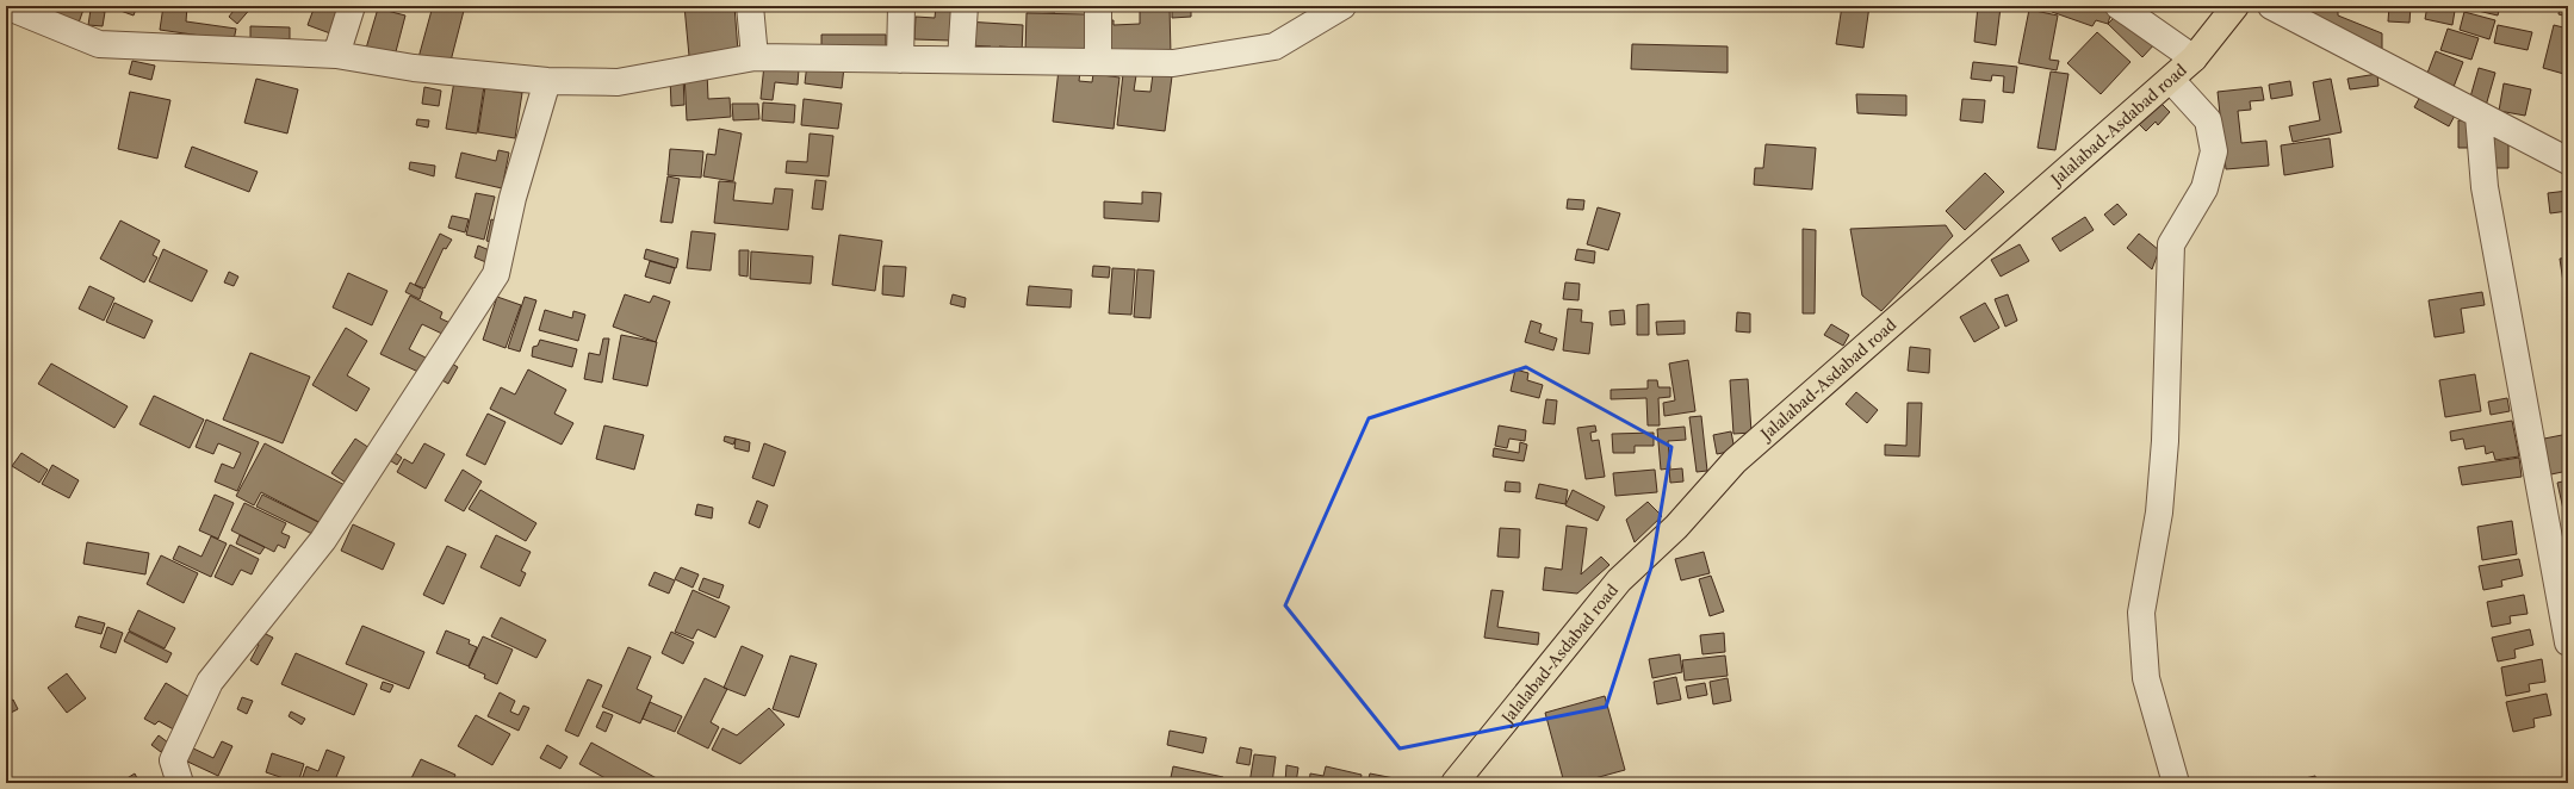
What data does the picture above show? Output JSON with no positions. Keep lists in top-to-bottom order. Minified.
{"streets":{"main road":["Jalalabad-Asdabad road"]}}
